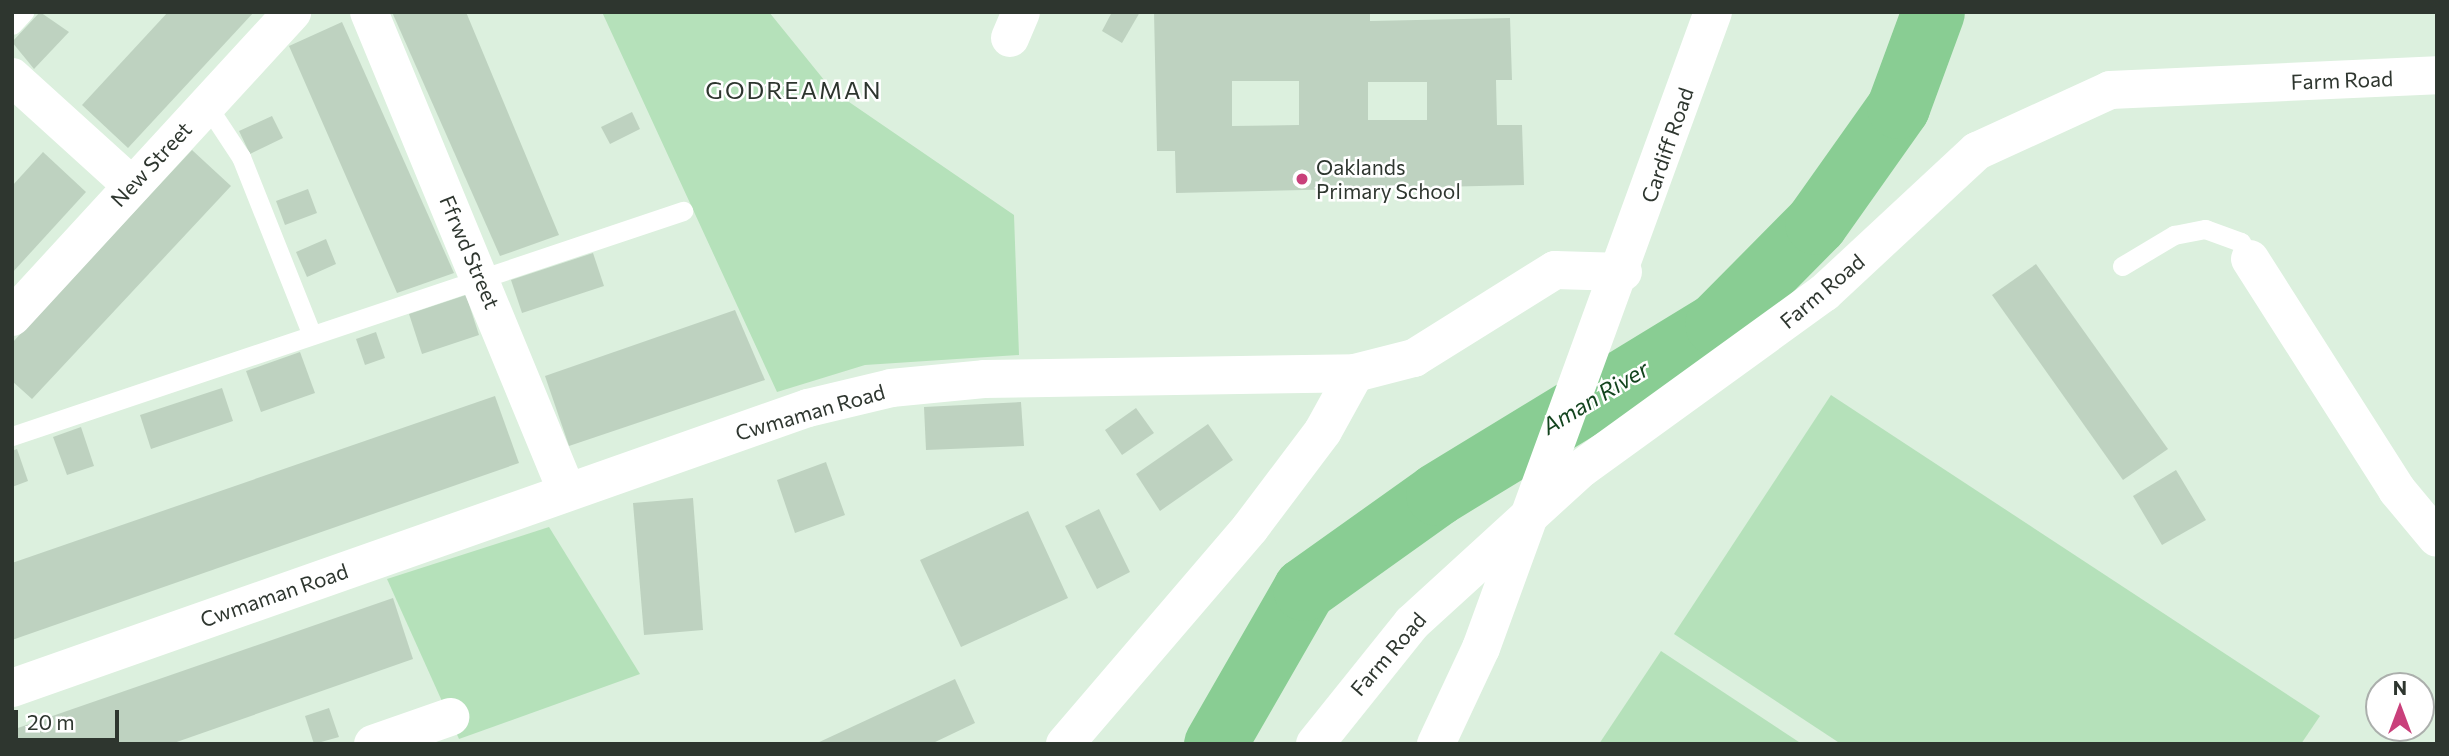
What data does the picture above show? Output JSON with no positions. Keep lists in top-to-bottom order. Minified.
{"streets":{"street":["Farm Road","Cardiff Road","New Street","Ffrwd Street","Cwmaman Road"]},"crossings":[["Cardiff Road","Cwmaman Road"],["Ffrwd Street","Cwmaman Road"]],"districts":["GODREAMAN"],"water":["Aman River"],"places":["Oaklands Primary School"],"scale_bar":"20 m","north":"top"}
